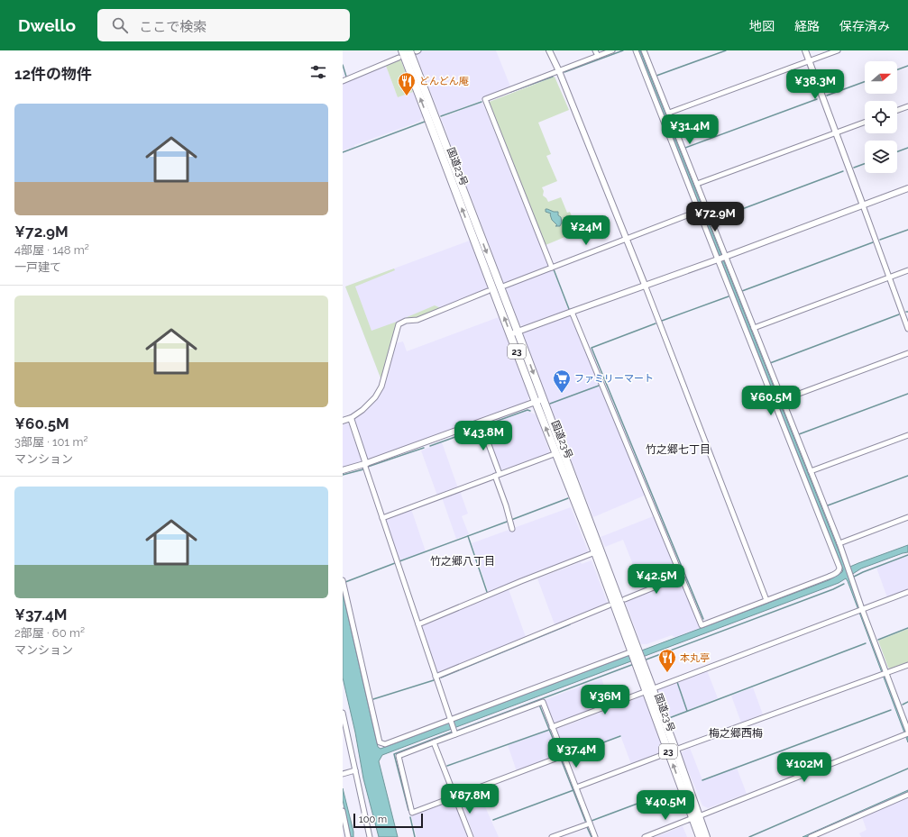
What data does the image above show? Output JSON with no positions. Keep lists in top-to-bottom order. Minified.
{"streets":{"highway":["国道23号","23"]},"districts":["竹之郷七丁目","竹之郷八丁目","梅之郷西梅"],"places":{"restaurant":["どんどん庵","本丸亭"],"supermarket":["ファミリーマート"]},"scale_bar":"100 m","north":"right","page":{"header":"Dwello","search":"ここで検索","nav":["地図","経路","保存済み"],"heading":"12件の物件","price":["¥38.3M","¥31.4M","¥72.9M","¥24M","¥60.5M","¥43.8M","¥42.5M","¥36M","¥37.4M","¥102M","¥87.8M","¥40.5M"],"list":[{"name":"¥72.9M","note":"4部屋 · 148 m² · 一戸建て"},{"name":"¥60.5M","note":"3部屋 · 101 m² · マンション"},{"name":"¥37.4M","note":"2部屋 · 60 m² · マンション"}],"scale":"100 m"}}
